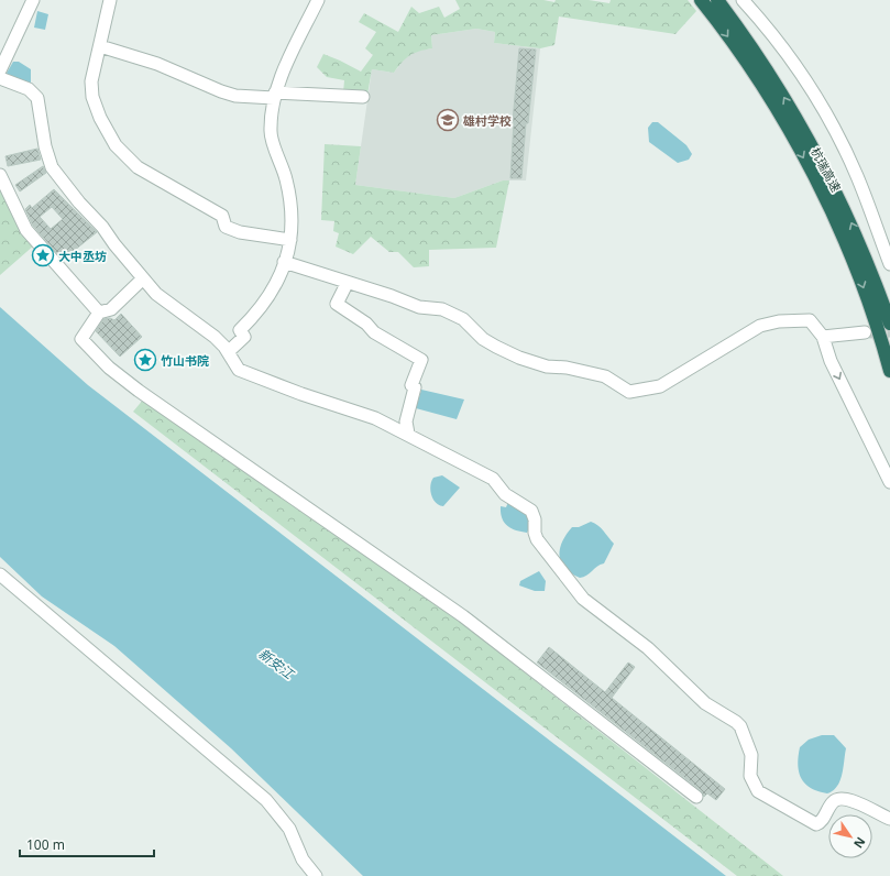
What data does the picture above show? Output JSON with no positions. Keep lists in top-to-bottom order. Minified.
{"streets":{"highway":["杭瑞高速"]},"water":["新安江"],"places":{"school or university":["雄村学校"],"place":["大中丞坊","竹山书院"]},"scale_bar":"100 m","north":"bottom right"}
